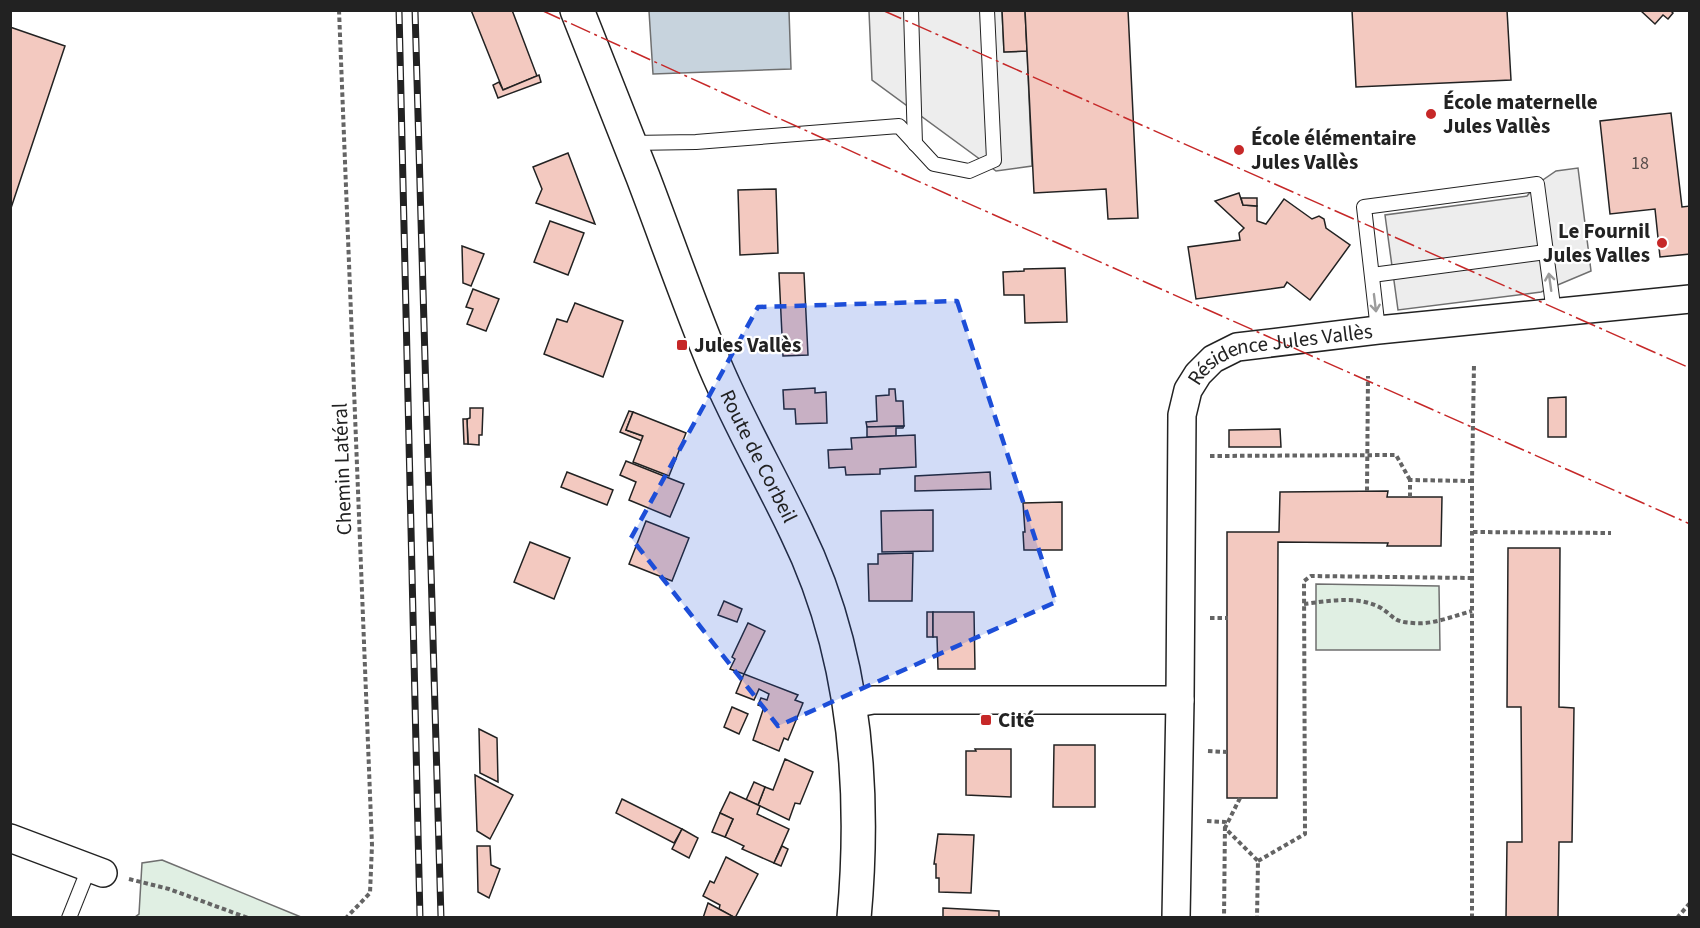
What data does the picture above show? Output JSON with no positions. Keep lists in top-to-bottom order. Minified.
{"streets":{"main road":["Route de Corbeil"],"street":["Résidence Jules Vallès"],"path":["Chemin Latéral"]},"places":{"other":["École maternelle Jules Vallès","École élémentaire Jules Vallès","Le Fournil Jules Valles"],"transit":["Jules Vallès","Cité"]},"house_numbers":["18"]}
